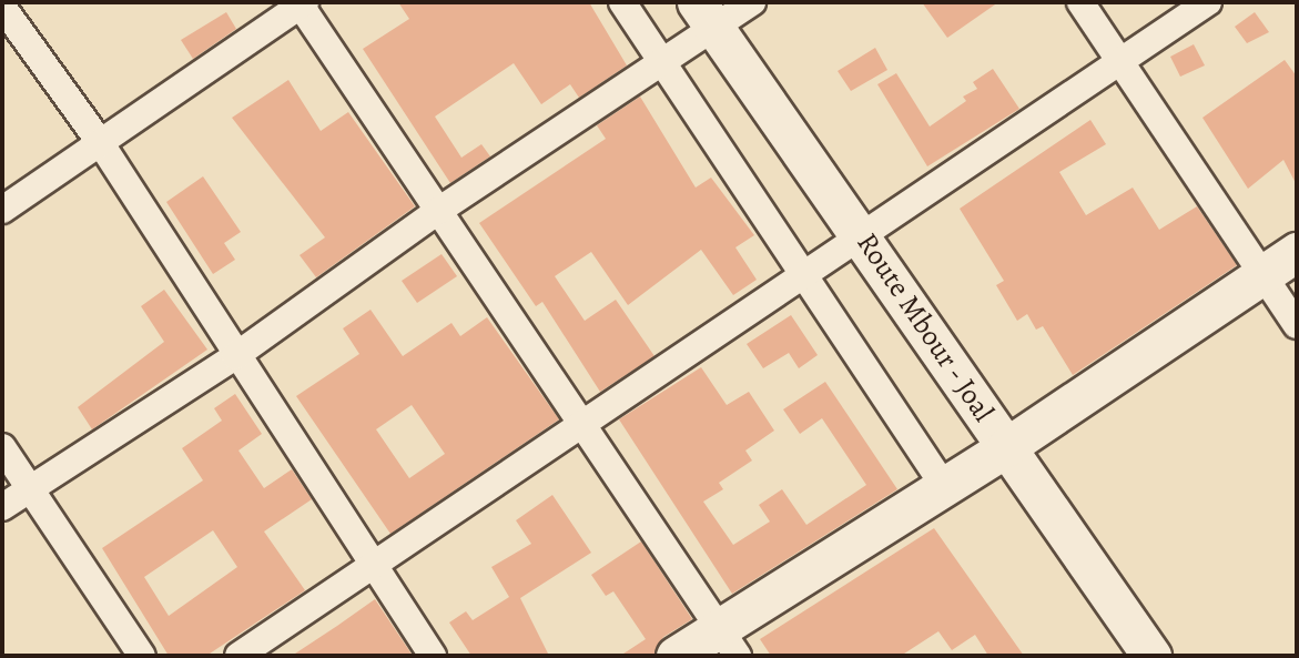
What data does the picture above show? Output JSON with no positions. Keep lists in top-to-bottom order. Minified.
{"streets":{"main road":["Route Mbour - Joal"]}}
